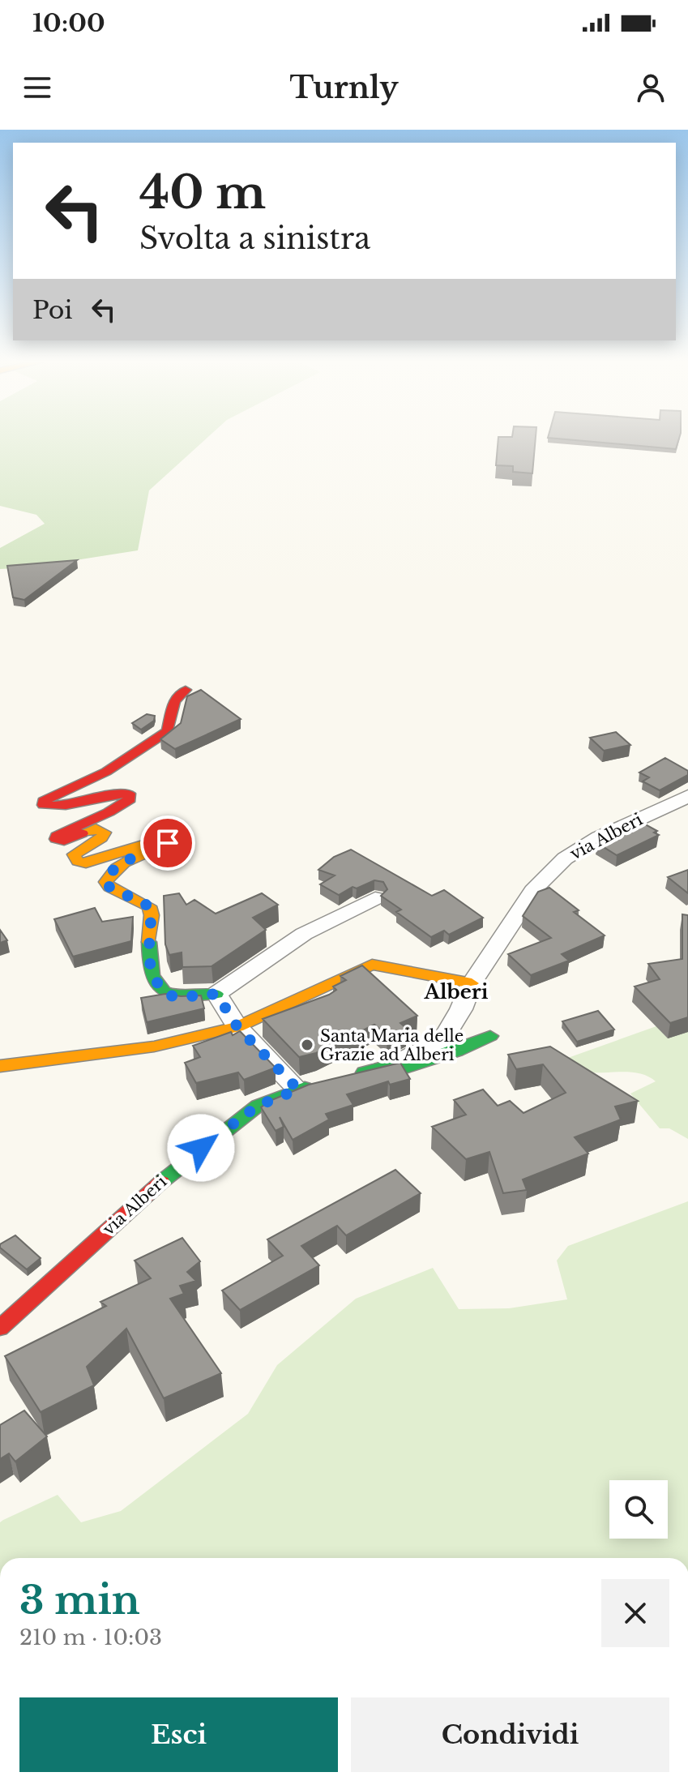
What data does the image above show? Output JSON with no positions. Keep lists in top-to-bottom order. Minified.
{"streets":{"street":["via Alberi"]},"districts":["Alberi"],"places":["Santa Maria delle Grazie ad Alberi"],"page":{"status":"10:00","header":"Turnly","turn":["40 m","Svolta a sinistra"],"then":"Poi","heading":["3 min","210 m · 10:03"],"buttons":["Esci","Condividi"]}}
